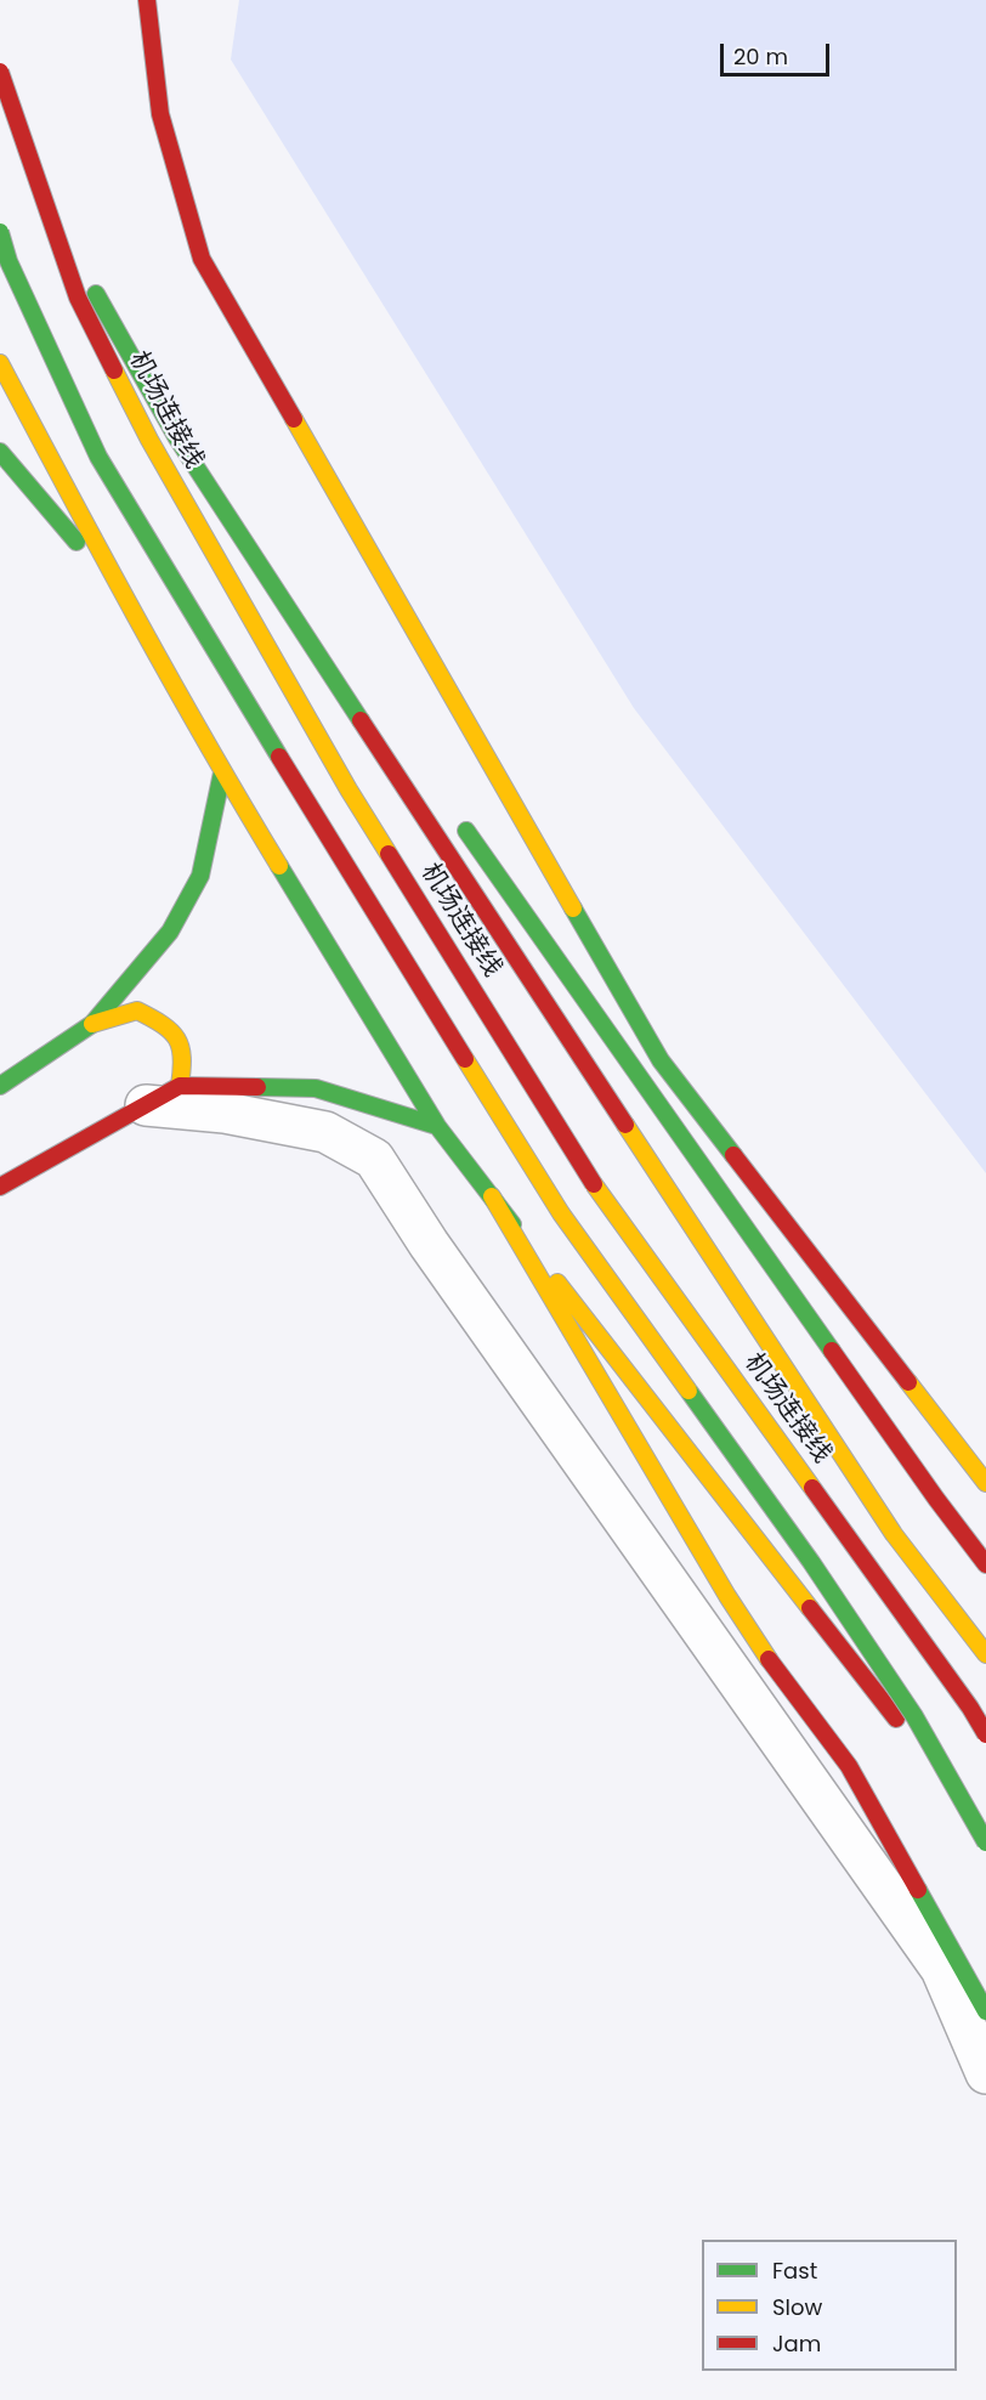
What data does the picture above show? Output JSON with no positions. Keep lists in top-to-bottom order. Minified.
{"streets":{"main road":["机场连接线"]},"legend":["Fast","Slow","Jam"],"scale_bar":"20 m"}
